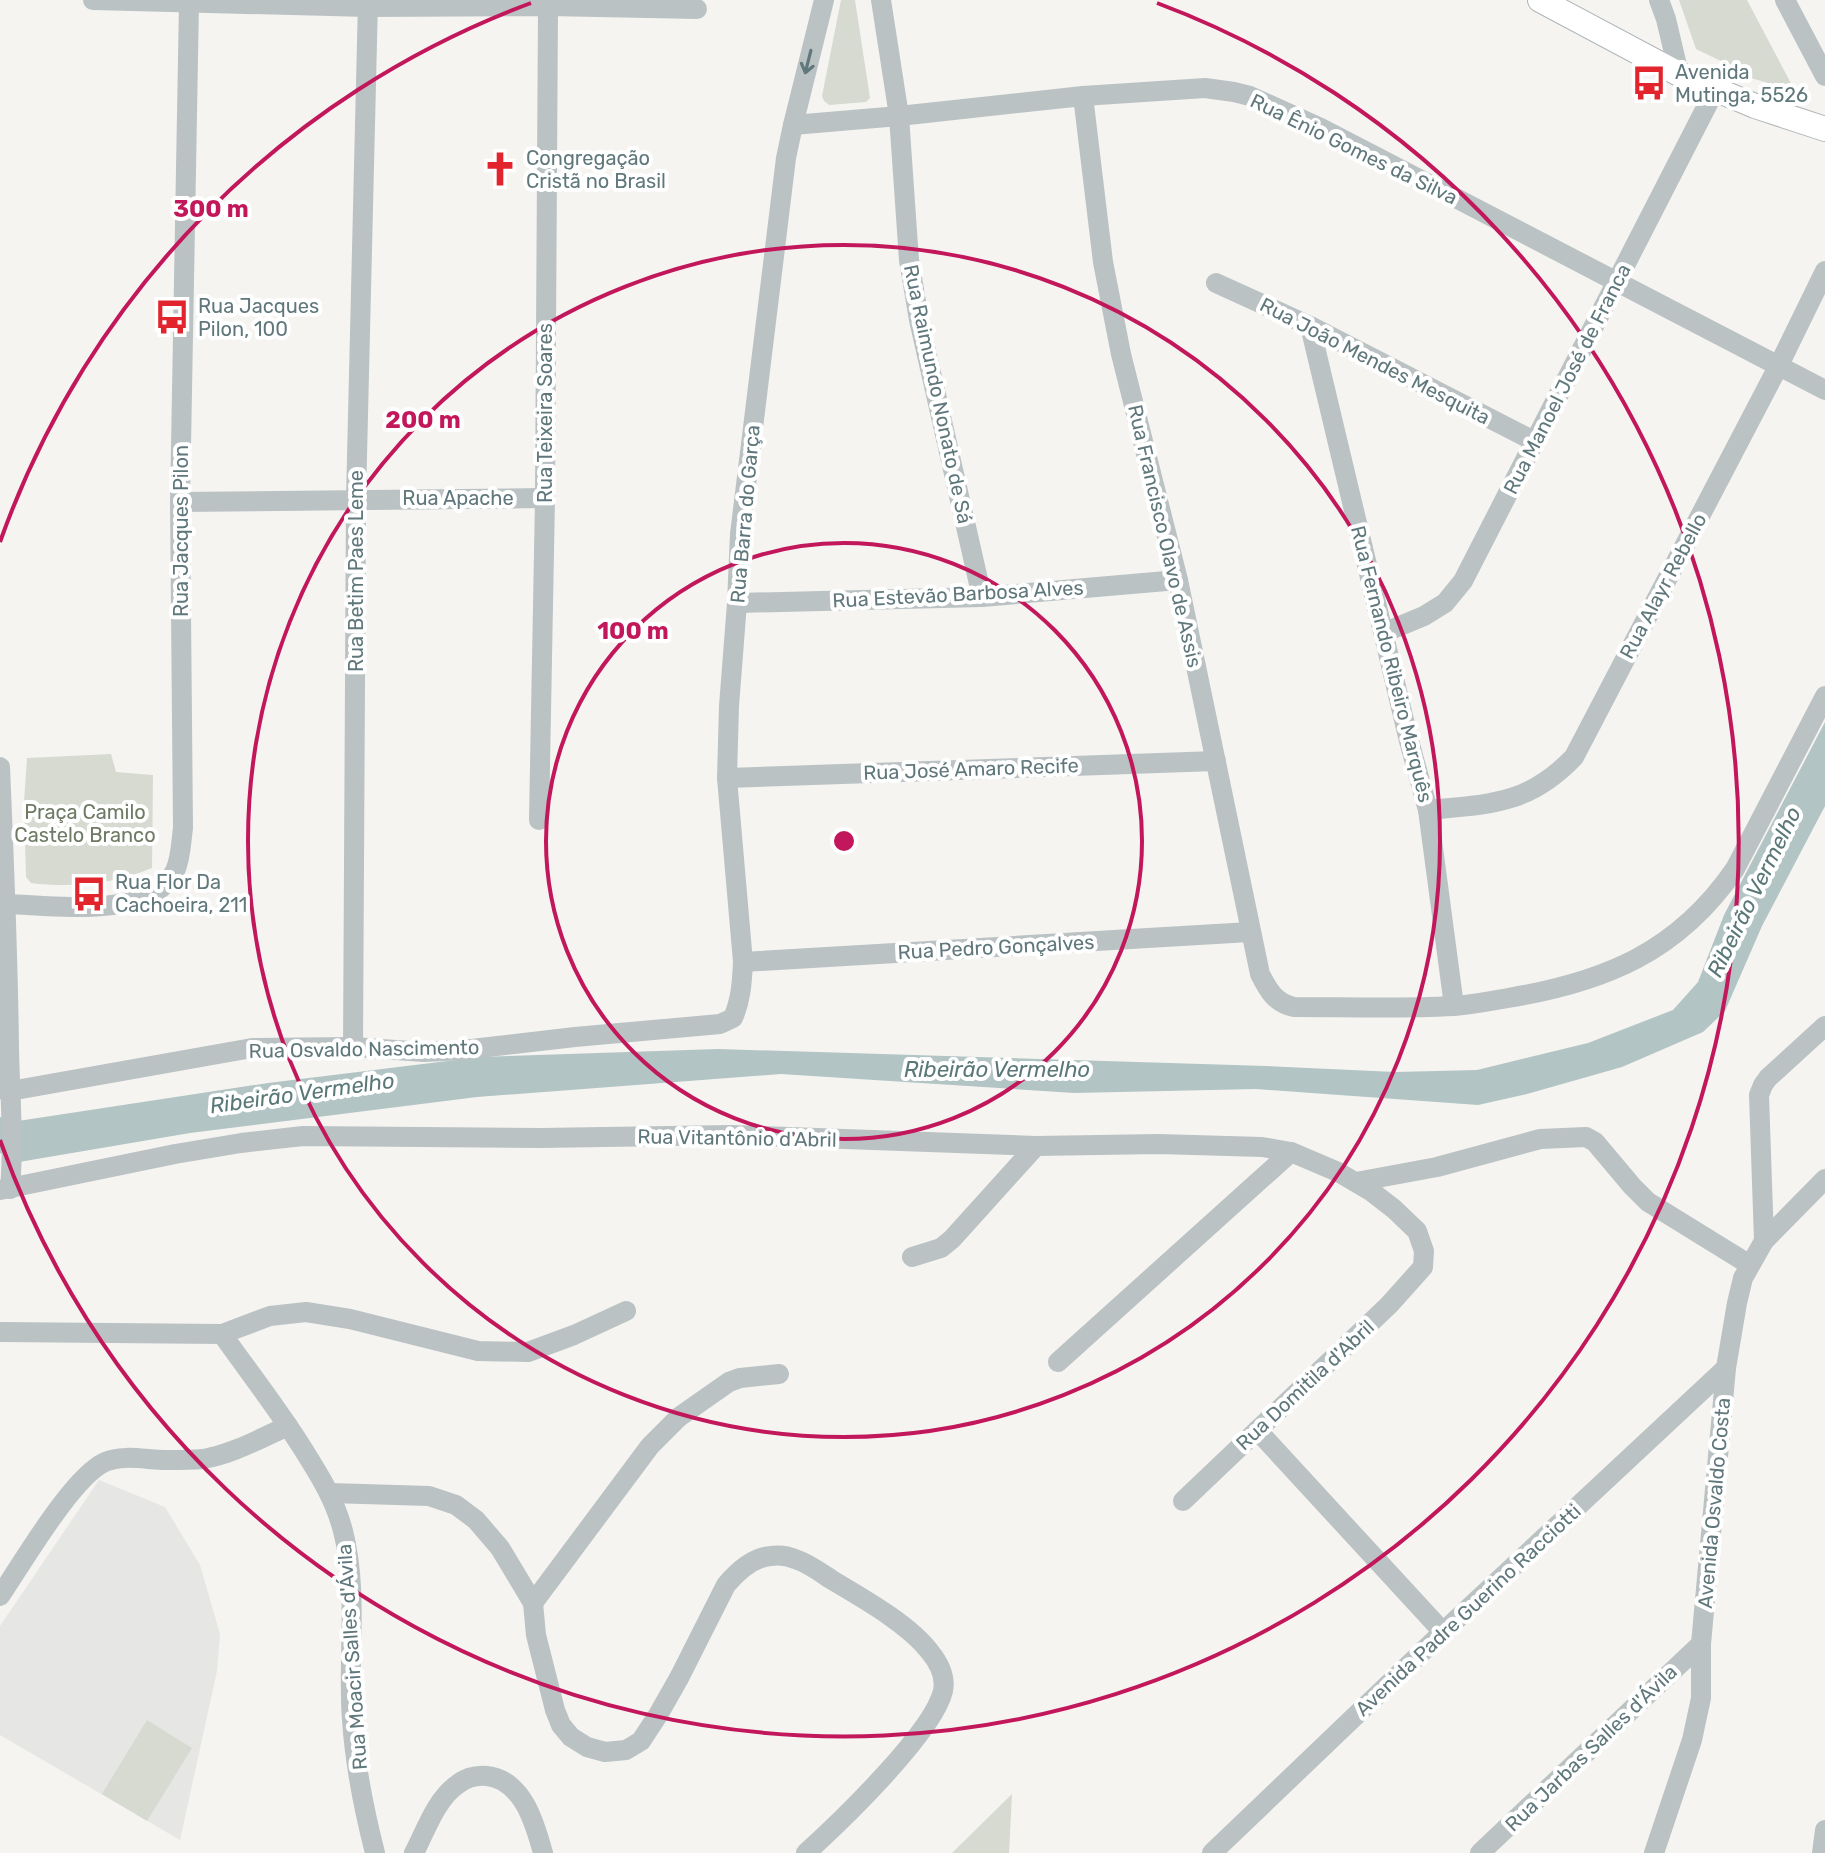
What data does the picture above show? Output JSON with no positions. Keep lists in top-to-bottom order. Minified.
{"streets":{"street":["Rua Ênio Gomes da Silva","Rua João Mendes Mesquita","Rua Manoel José de Franca","Rua Raimundo Nonato de Sá","Rua Teixeira Soares","Rua Apache","Rua Barra do Garça","Rua Jacques Pilon","Rua Francisco Olavo de Assis","Rua Betim Paes Leme","Rua Alayr Rebello","Rua Estevão Barbosa Alves","Rua Fernando Ribeiro Marquês","Rua José Amaro Recife","Rua Pedro Gonçalves","Rua Osvaldo Nascimento","Rua Vitantônio d'Abril","Rua Domitila d'Abril","Avenida Osvaldo Costa","Avenida Padre Guerino Racciotti","Rua Moacir Salles d'Ávila","Rua Jarbas Salles d'Ávila"]},"crossings":[["Rua Ênio Gomes da Silva","Rua Manoel José de Franca"],["Rua Ênio Gomes da Silva","Rua Raimundo Nonato de Sá"],["Rua Ênio Gomes da Silva","Rua Barra do Garça"],["Rua Ênio Gomes da Silva","Rua Francisco Olavo de Assis"],["Rua Ênio Gomes da Silva","Rua Alayr Rebello"],["Rua João Mendes Mesquita","Rua Manoel José de Franca"],["Rua João Mendes Mesquita","Rua Fernando Ribeiro Marquês"],["Rua Manoel José de Franca","Rua Fernando Ribeiro Marquês"],["Rua Raimundo Nonato de Sá","Rua Estevão Barbosa Alves"],["Rua Teixeira Soares","Rua Apache"],["Rua Apache","Rua Jacques Pilon"],["Rua Apache","Rua Betim Paes Leme"],["Rua Barra do Garça","Rua Estevão Barbosa Alves"],["Rua Barra do Garça","Rua José Amaro Recife"],["Rua Barra do Garça","Rua Pedro Gonçalves"],["Rua Barra do Garça","Rua Osvaldo Nascimento"],["Rua Francisco Olavo de Assis","Rua Estevão Barbosa Alves"],["Rua Francisco Olavo de Assis","Rua Fernando Ribeiro Marquês"],["Rua Francisco Olavo de Assis","Rua José Amaro Recife"],["Rua Francisco Olavo de Assis","Rua Pedro Gonçalves"],["Rua Betim Paes Leme","Rua Osvaldo Nascimento"],["Rua Alayr Rebello","Rua Fernando Ribeiro Marquês"],["Rua Vitantônio d'Abril","Rua Domitila d'Abril"],["Avenida Osvaldo Costa","Avenida Padre Guerino Racciotti"],["Avenida Osvaldo Costa","Rua Jarbas Salles d'Ávila"]],"water":["Ribeirão Vermelho"],"parks":["Praça Camilo Castelo Branco"],"places":{"bus stop":["Avenida Mutinga, 5526","Rua Jacques Pilon, 100","Rua Flor Da Cachoeira, 211"],"church":["Congregação Cristã no Brasil"]},"rings":["300 m","200 m","100 m"]}
